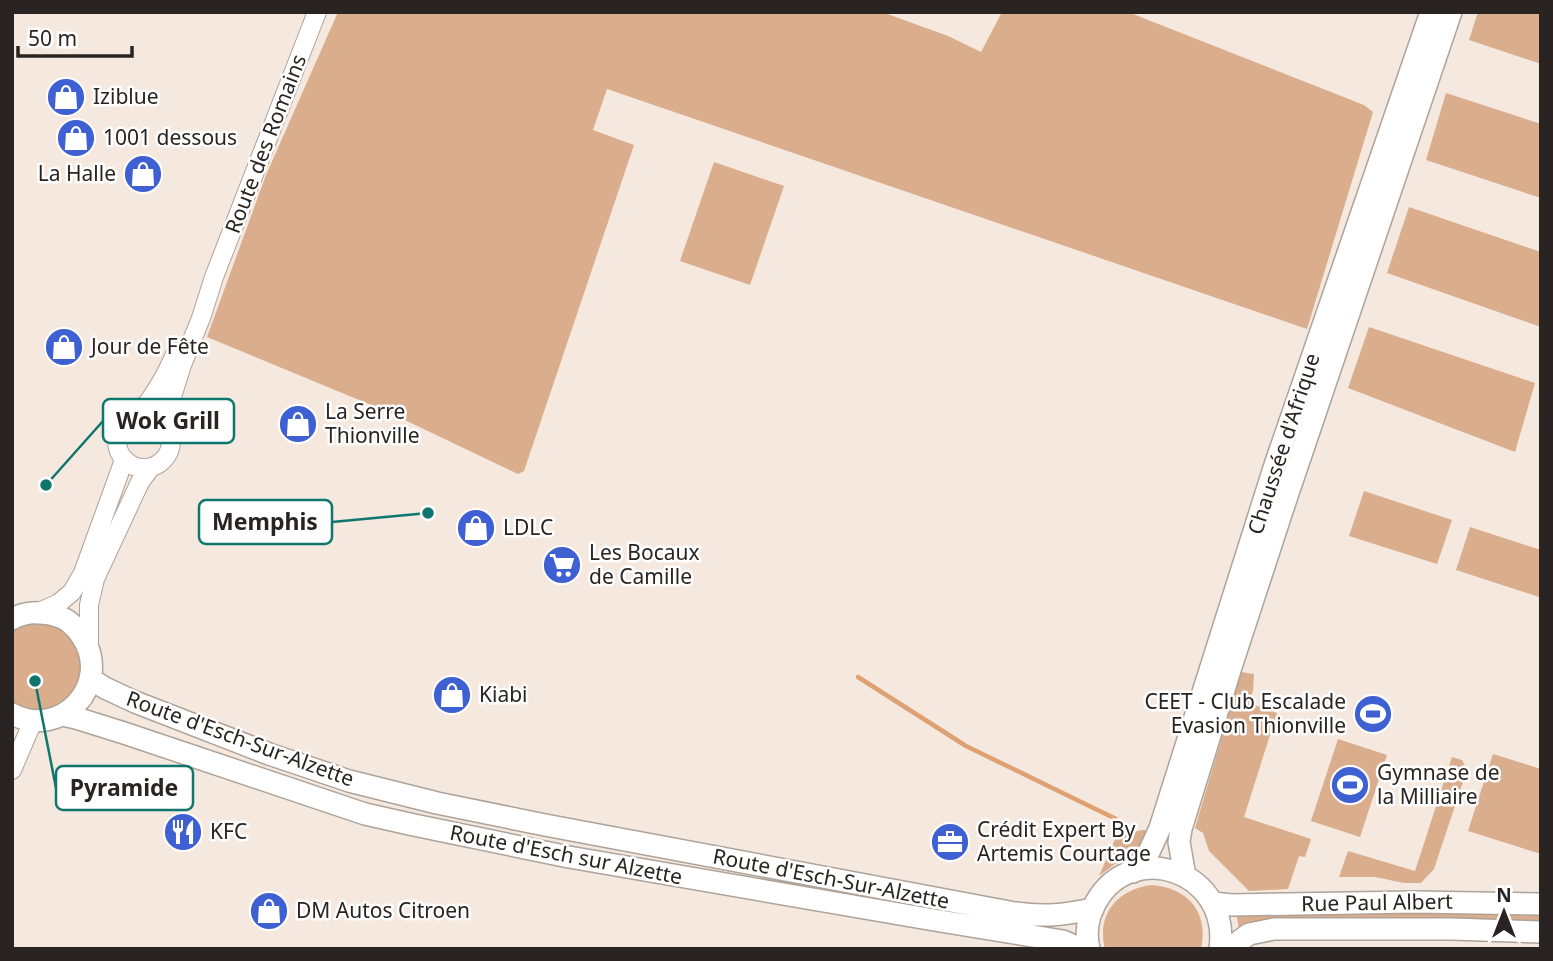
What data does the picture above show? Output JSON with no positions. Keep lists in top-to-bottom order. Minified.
{"streets":{"main road":["Chaussée d'Afrique","Route d'Esch-Sur-Alzette","Route d'Esch sur Alzette","Rue Paul Albert"],"street":["Route des Romains"]},"places":{"shop":["Iziblue","1001 dessous","La Halle","Jour de Fête","La Serre Thionville","LDLC","Kiabi","DM Autos Citroen"],"other":["Wok Grill","Memphis","Pyramide"],"supermarket":["Les Bocaux de Camille"],"sports":["CEET - Club Escalade Evasion Thionville","Gymnase de la Milliaire"],"restaurant":["KFC"],"office":["Crédit Expert By Artemis Courtage"]},"scale_bar":"50 m","north":"top"}
